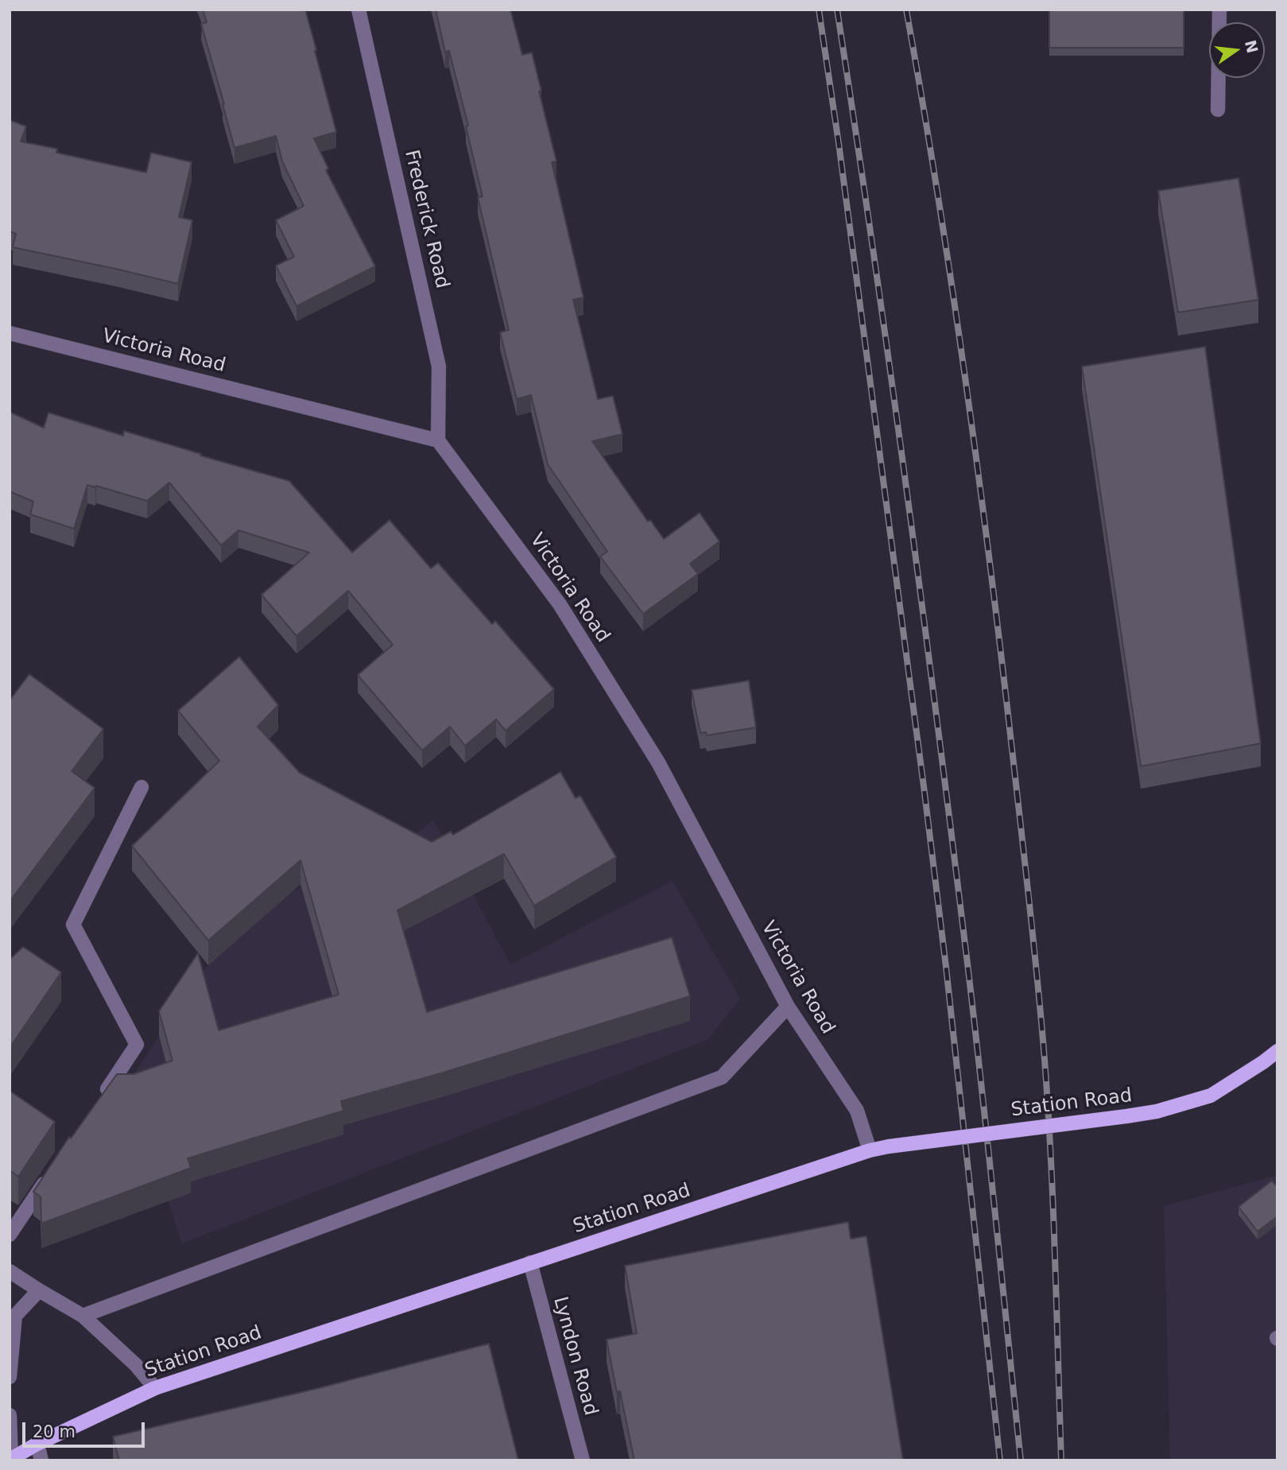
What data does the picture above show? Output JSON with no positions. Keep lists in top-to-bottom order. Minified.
{"streets":{"main road":["Station Road"],"street":["Frederick Road","Victoria Road","Lyndon Road"]},"crossings":[["Frederick Road","Victoria Road"],["Victoria Road","Station Road"],["Station Road","Lyndon Road"]],"scale_bar":"20 m","north":"right"}
